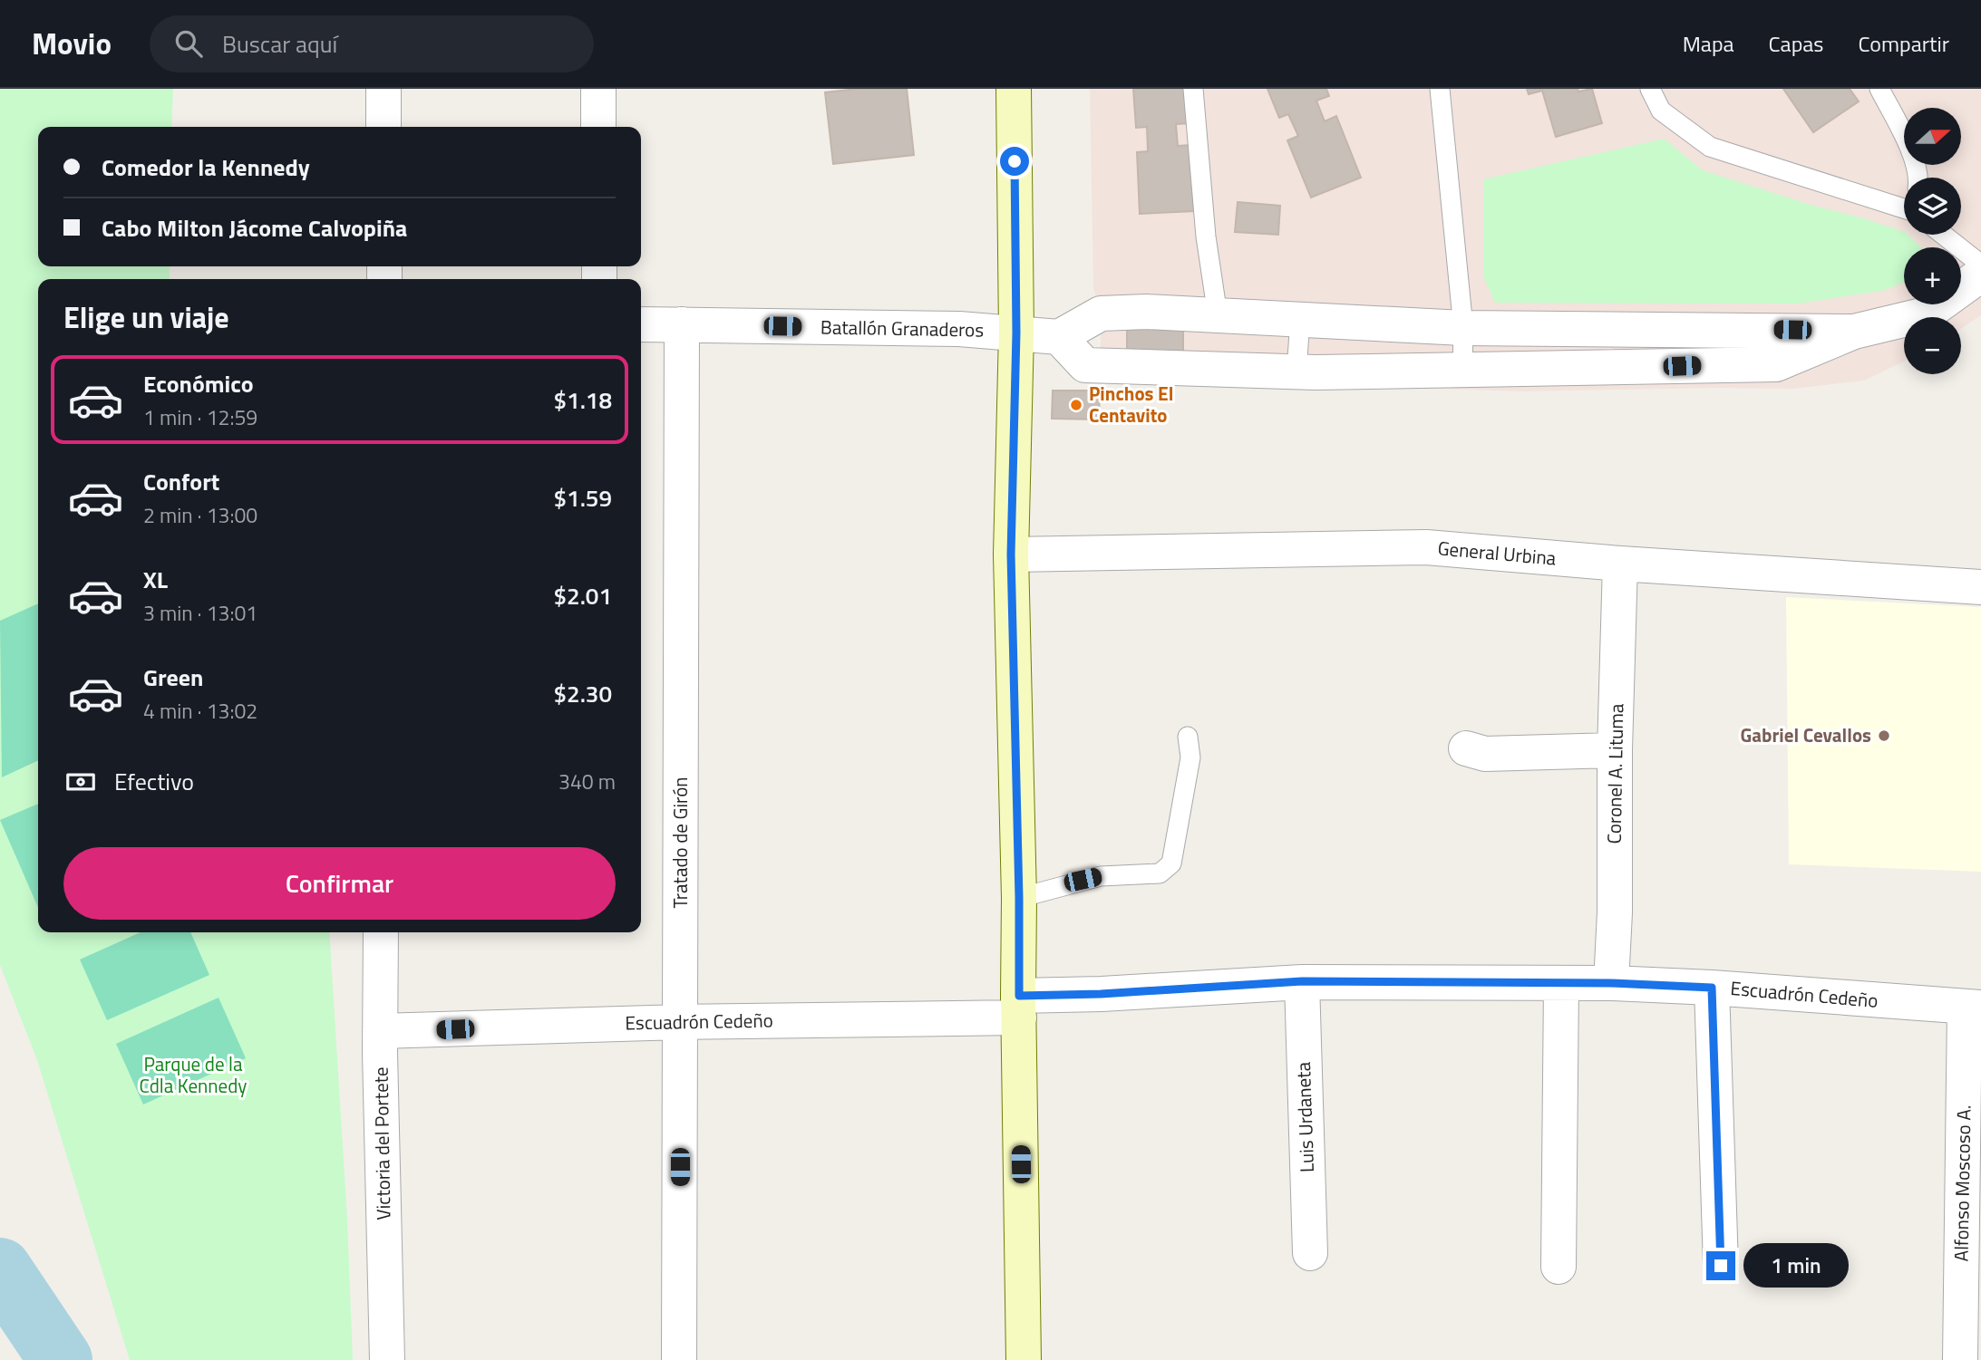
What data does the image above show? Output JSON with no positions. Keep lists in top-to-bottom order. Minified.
{"streets":{"street":["Batallón Granaderos","General Urbina","Coronel A. Lituma","Tratado de Girón","Escuadrón Cedeño","Luis Urdaneta","Victoria del Portete","Alfonso Moscoso A."]},"crossings":[["Batallón Granaderos","Tratado de Girón"],["General Urbina","Coronel A. Lituma"],["Coronel A. Lituma","Escuadrón Cedeño"],["Tratado de Girón","Escuadrón Cedeño"],["Escuadrón Cedeño","Luis Urdaneta"],["Escuadrón Cedeño","Victoria del Portete"],["Escuadrón Cedeño","Alfonso Moscoso A."]],"parks":["Parque de la Cdla Kennedy"],"places":["Pinchos El Centavito","Gabriel Cevallos"],"north":"right","page":{"header":"Movio","search":"Buscar aquí","nav":["Mapa","Capas","Compartir"],"map_buttons":["+","−"],"banner":["Comedor la Kennedy","Cabo Milton Jácome Calvopiña"],"heading":"Elige un viaje","list":[{"name":"Económico","note":"1 min · 12:59","value":"$1.18"},{"name":"Confort","note":"2 min · 13:00","value":"$1.59"},{"name":"XL","note":"3 min · 13:01","value":"$2.01"},{"name":"Green","note":"4 min · 13:02","value":"$2.30"}],"pay":["Efectivo","340 m"],"buttons":"Confirmar","bubble":"1 min"}}
